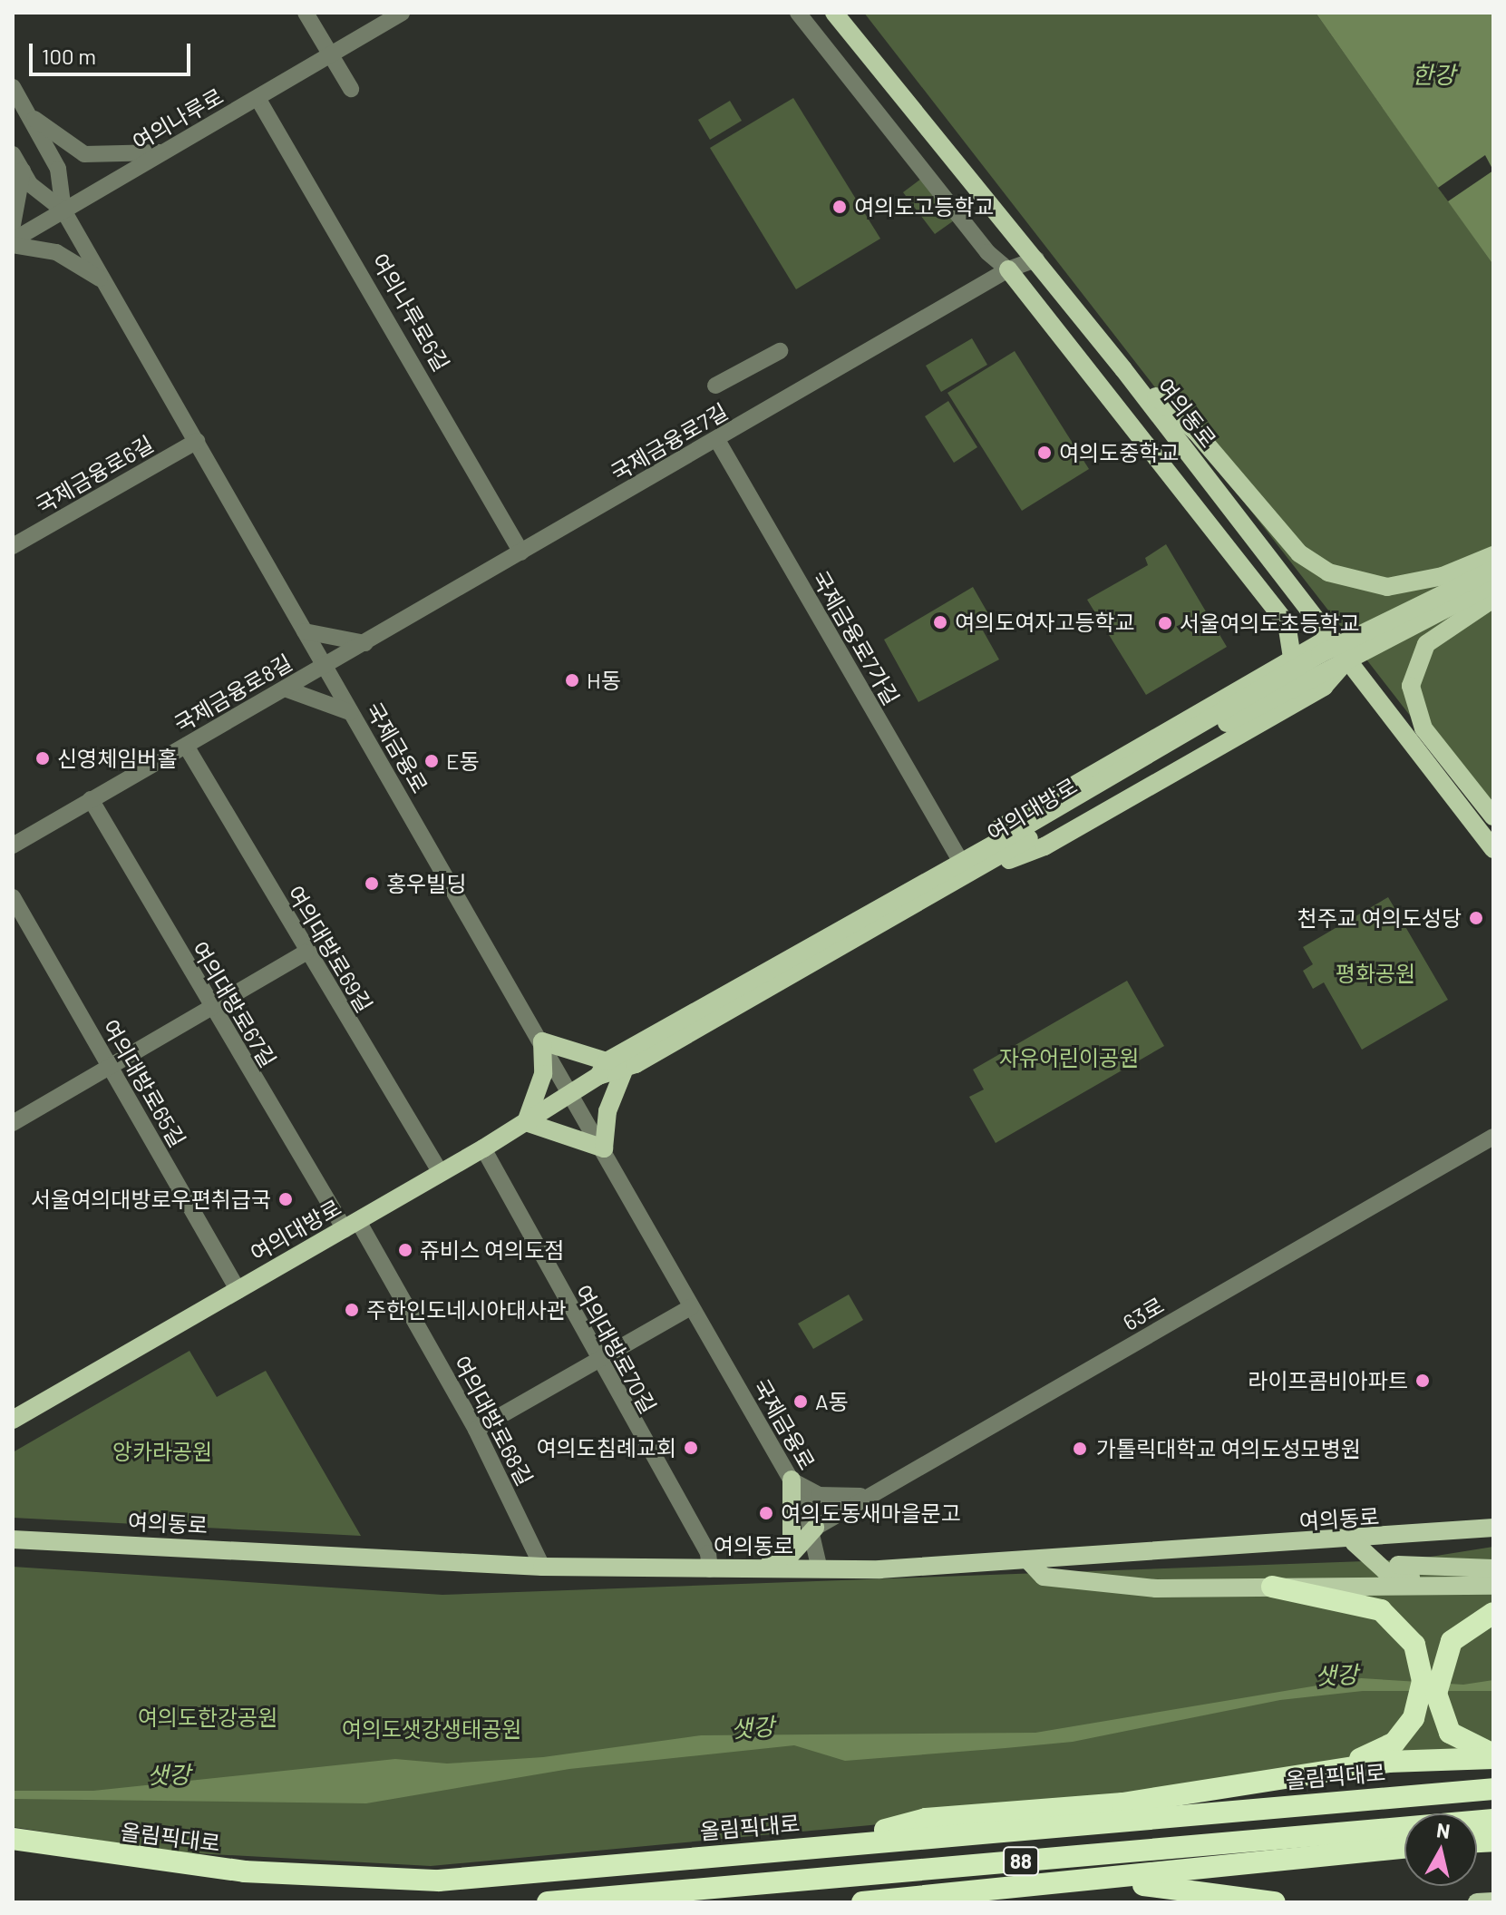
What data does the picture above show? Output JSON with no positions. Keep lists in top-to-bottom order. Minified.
{"streets":{"highway":["올림픽대로","88"],"main road":["여의동로","여의대방로"],"street":["여의나루로","여의나루로6길","국제금융로7길","국제금융로6길","국제금융로7가길","국제금융로8길","국제금융로","여의대방로69길","여의대방로67길","여의대방로65길","63로","여의대방로70길","여의대방로68길"]},"crossings":[["여의나루로","여의나루로6길"],["여의나루로","국제금융로"],["여의나루로6길","국제금융로7길"],["여의동로","국제금융로7길"],["여의동로","국제금융로"],["여의동로","여의대방로70길"],["여의동로","여의대방로68길"],["국제금융로7길","국제금융로7가길"],["국제금융로7길","국제금융로8길"],["국제금융로7길","국제금융로"],["국제금융로6길","국제금융로"],["국제금융로8길","국제금융로"],["국제금융로8길","여의대방로69길"],["국제금융로8길","여의대방로67길"],["국제금융로","여의대방로"],["국제금융로","63로"],["여의대방로","여의대방로69길"],["여의대방로","여의대방로67길"],["여의대방로","여의대방로65길"],["여의대방로","여의대방로70길"],["여의대방로","여의대방로68길"],["여의대방로67길","여의대방로68길"]],"water":["한강","샛강"],"parks":["평화공원","자유어린이공원","앙카라공원","여의도한강공원","여의도샛강생태공원"],"places":["여의도고등학교","여의도중학교","여의도여자고등학교","서울여의도초등학교","H동","신영체임버홀","E동","홍우빌딩","천주교 여의도성당","서울여의대방로우편취급국","쥬비스 여의도점","주한인도네시아대사관","라이프콤비아파트","A동","여의도침례교회","가톨릭대학교 여의도성모병원","여의도동새마을문고"],"scale_bar":"100 m","north":"top"}
